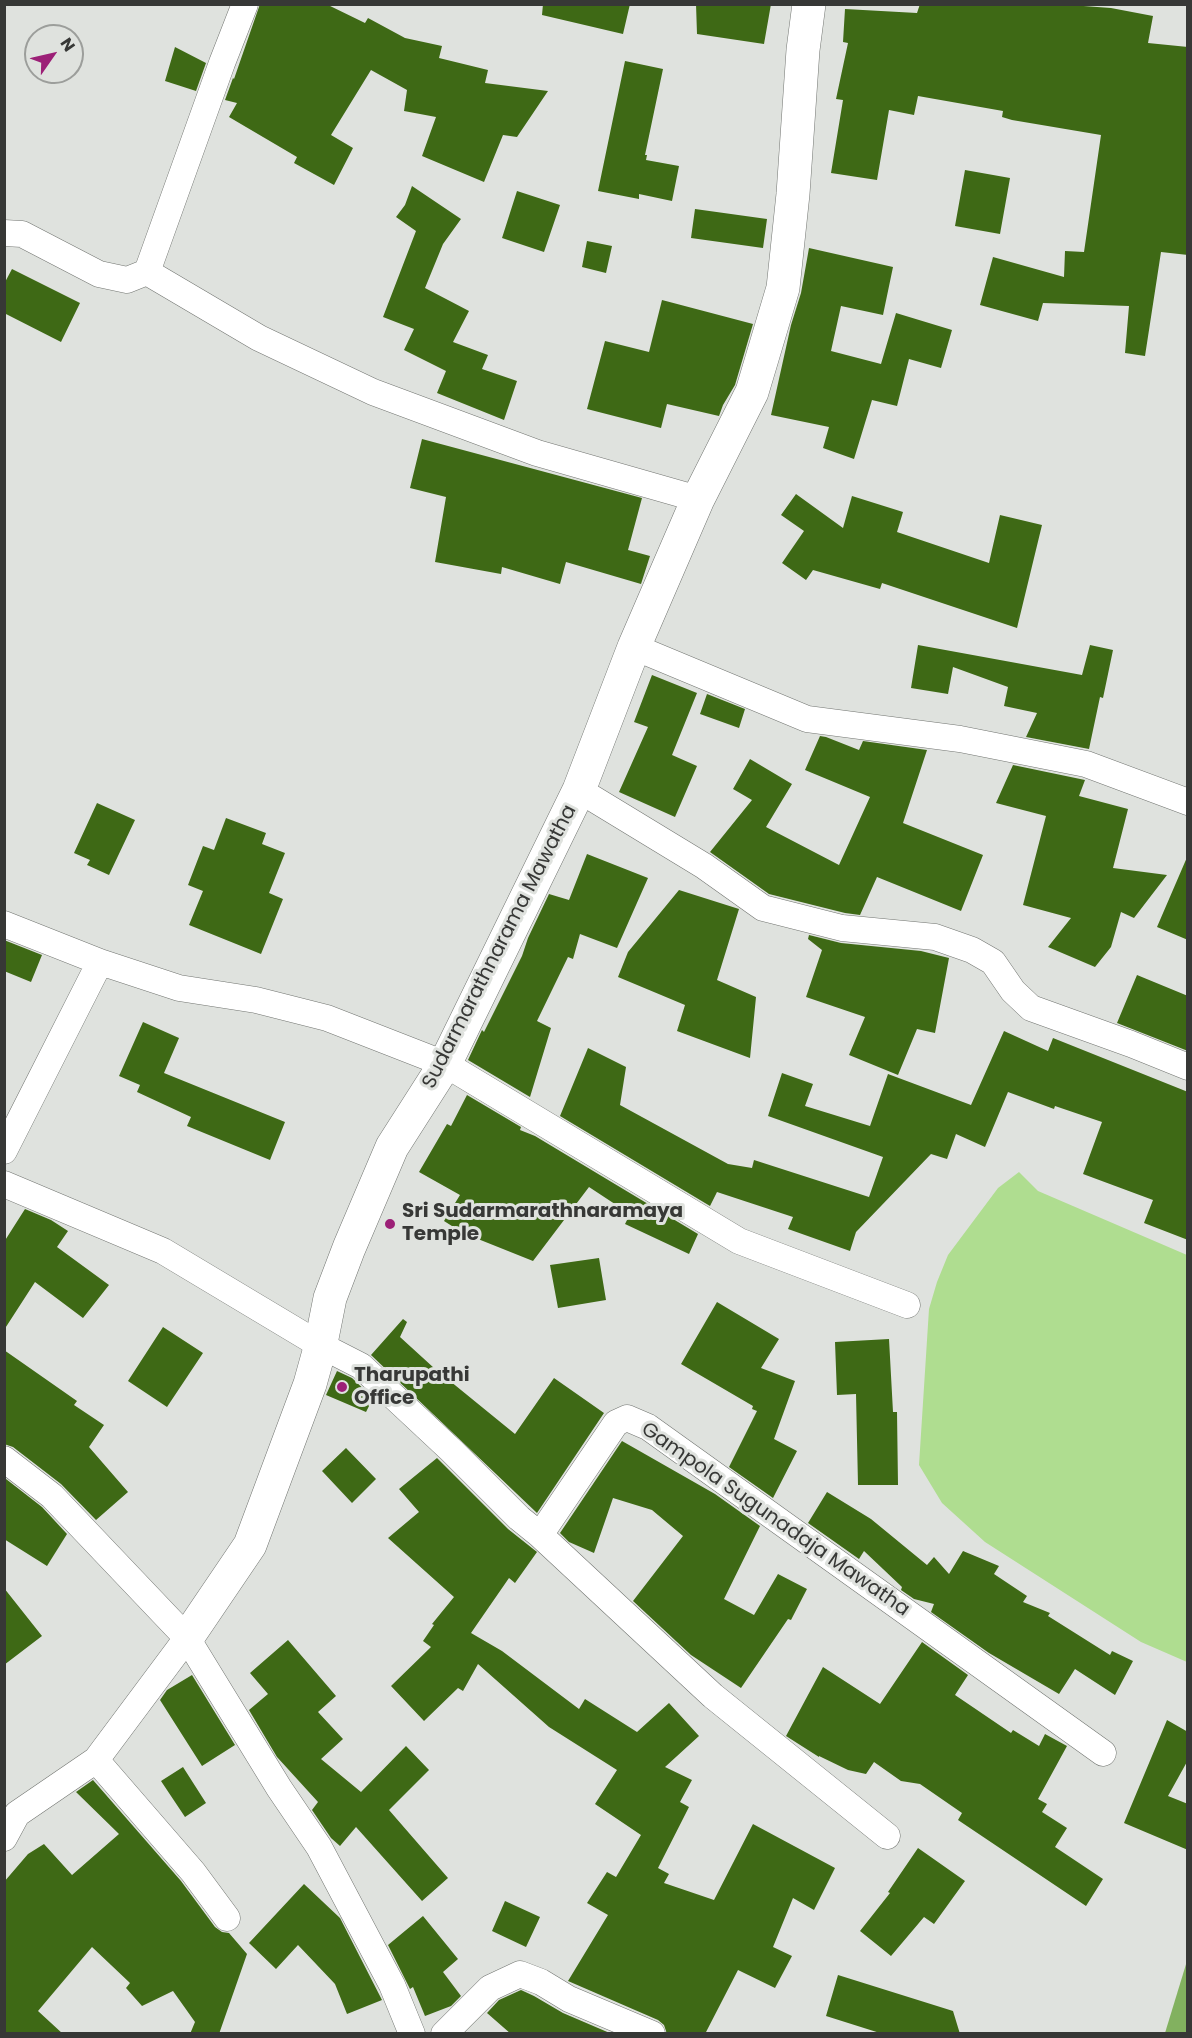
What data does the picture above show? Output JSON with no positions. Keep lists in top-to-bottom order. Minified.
{"streets":{"street":["Sudarmarathnarama Mawatha","Gampola Sugunadaja Mawatha"]},"places":["Sri Sudarmarathnaramaya Temple","Tharupathi Office"],"north":"top right"}
